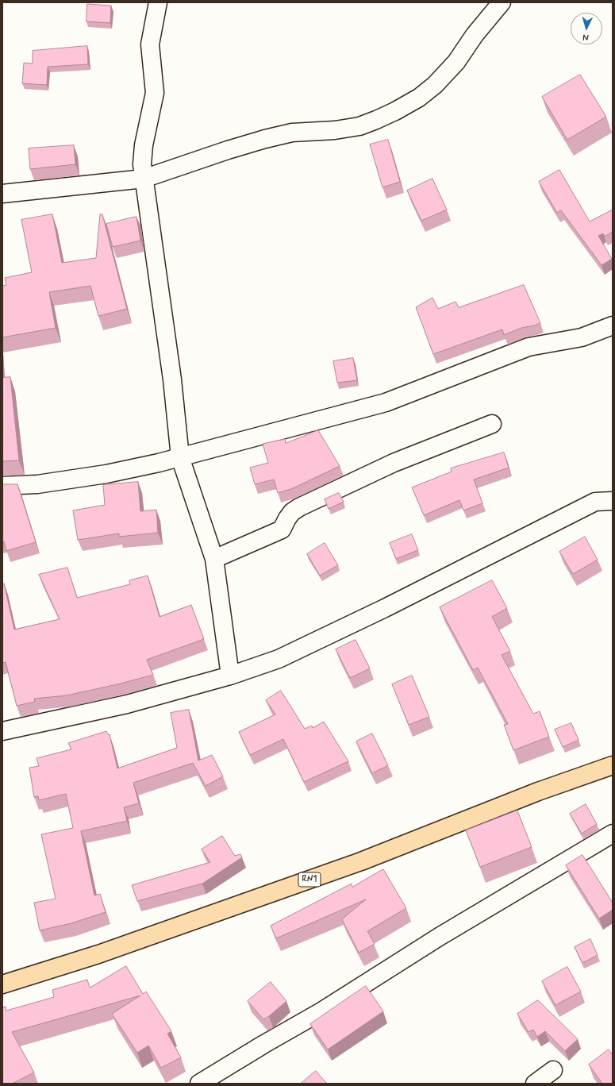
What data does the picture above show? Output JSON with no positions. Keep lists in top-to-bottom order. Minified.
{"streets":{"highway":["RN1"]},"north":"bottom"}
